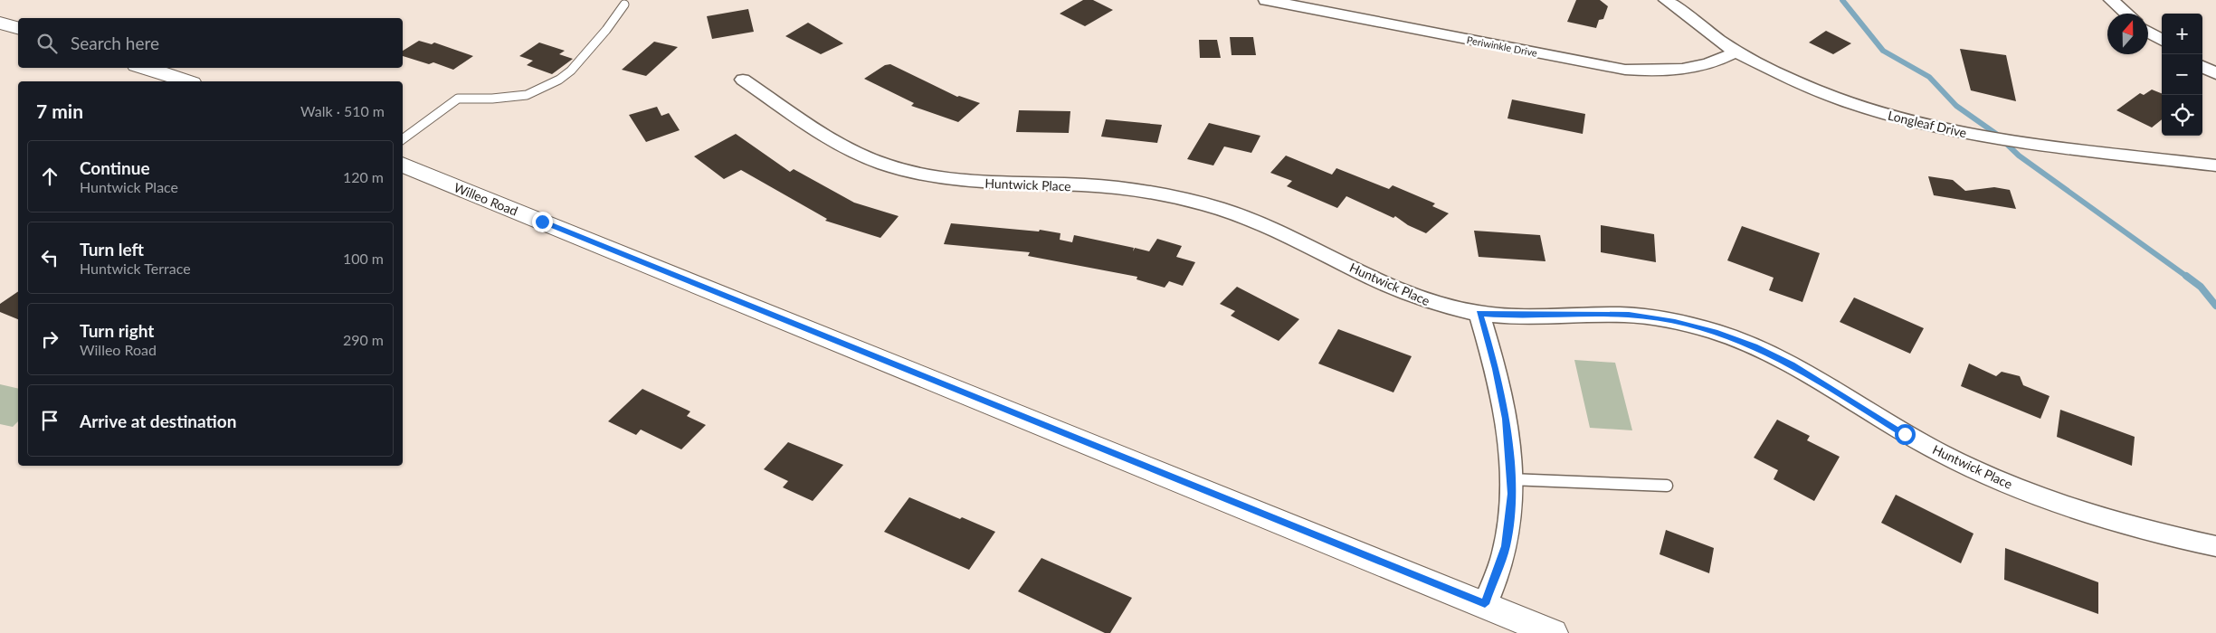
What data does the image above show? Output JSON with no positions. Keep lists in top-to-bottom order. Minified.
{"streets":{"street":["Periwinkle Drive","Longleaf Drive","Huntwick Place","Willeo Road"]},"crossings":[["Periwinkle Drive","Longleaf Drive"]],"north":"top","page":{"map_buttons":["+","−"],"search":"Search here","heading":["7 min","Walk · 510 m"],"list":[["Continue","Huntwick Place","120 m"],["Turn left","Huntwick Terrace","100 m"],["Turn right","Willeo Road","290 m"],"Arrive at destination"]}}
